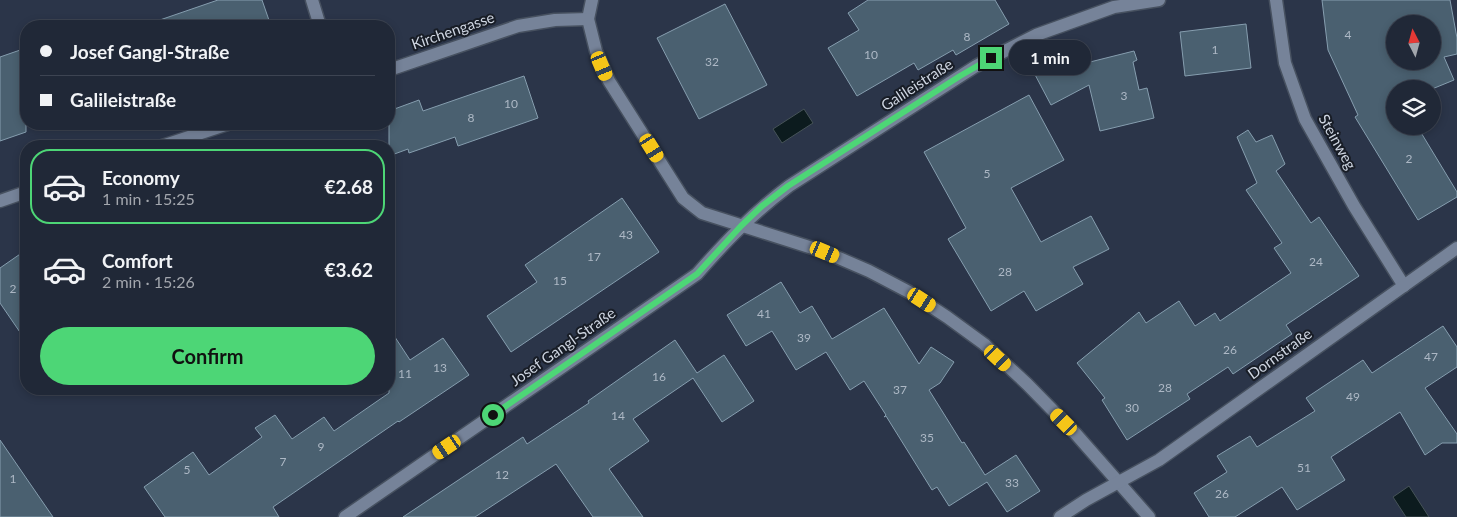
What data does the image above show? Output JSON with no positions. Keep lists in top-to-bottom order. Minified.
{"streets":{"street":["Kirchengasse","Galileistraße","Steinweg","Josef Gangl-Straße","Dornstraße"]},"crossings":[["Galileistraße","Josef Gangl-Straße"],["Steinweg","Dornstraße"]],"house_numbers":["4","8","1","10","32","3","10","8","2","5","43","17","24","28","15","2","41","39","26","47","13","11","16","28","37","49","30","14","35","9","7","51","5","12","1","33","26"],"north":"top","page":{"banner":["Josef Gangl-Straße","Galileistraße"],"bubble":"1 min","list":[{"name":"Economy","note":"1 min · 15:25","value":"€2.68"},{"name":"Comfort","note":"2 min · 15:26","value":"€3.62"}],"buttons":"Confirm"}}
